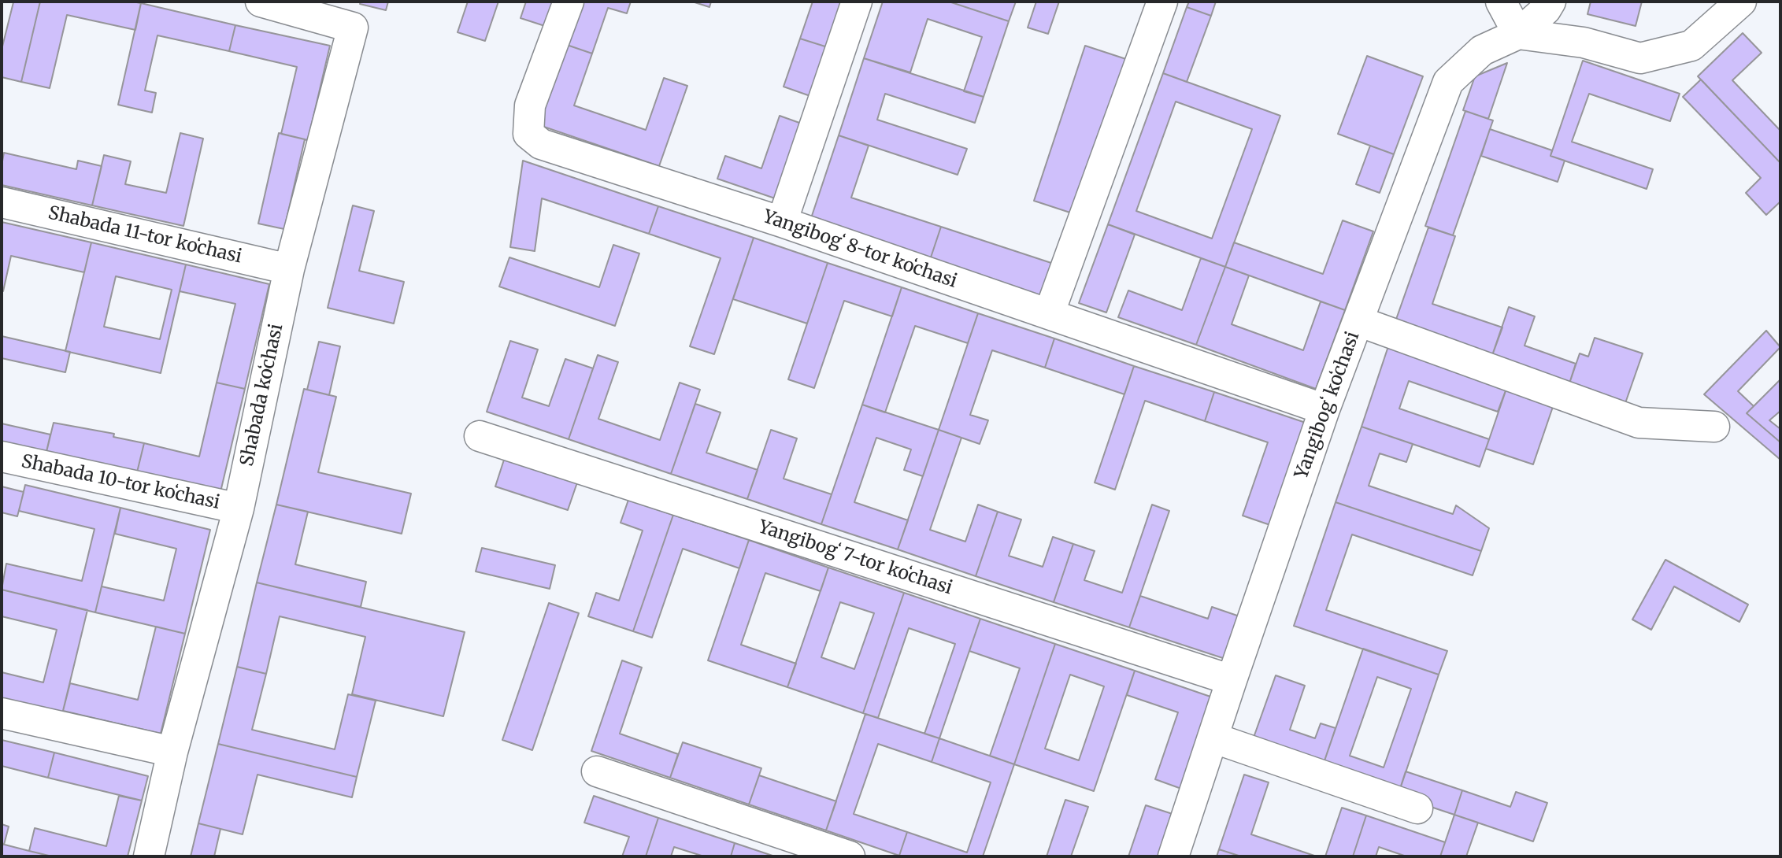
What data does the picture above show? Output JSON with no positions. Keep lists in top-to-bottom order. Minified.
{"streets":{"street":["Shabada 11-tor koʻchasi","Yangibogʻ 8-tor koʻchasi","Shabada koʻchasi","Yangibogʻ koʻchasi","Shabada 10-tor koʻchasi","Yangibogʻ 7-tor koʻchasi"]},"crossings":[["Shabada 11-tor koʻchasi","Shabada koʻchasi"],["Yangibogʻ 8-tor koʻchasi","Yangibogʻ koʻchasi"],["Shabada koʻchasi","Shabada 10-tor koʻchasi"],["Yangibogʻ koʻchasi","Yangibogʻ 7-tor koʻchasi"]]}
